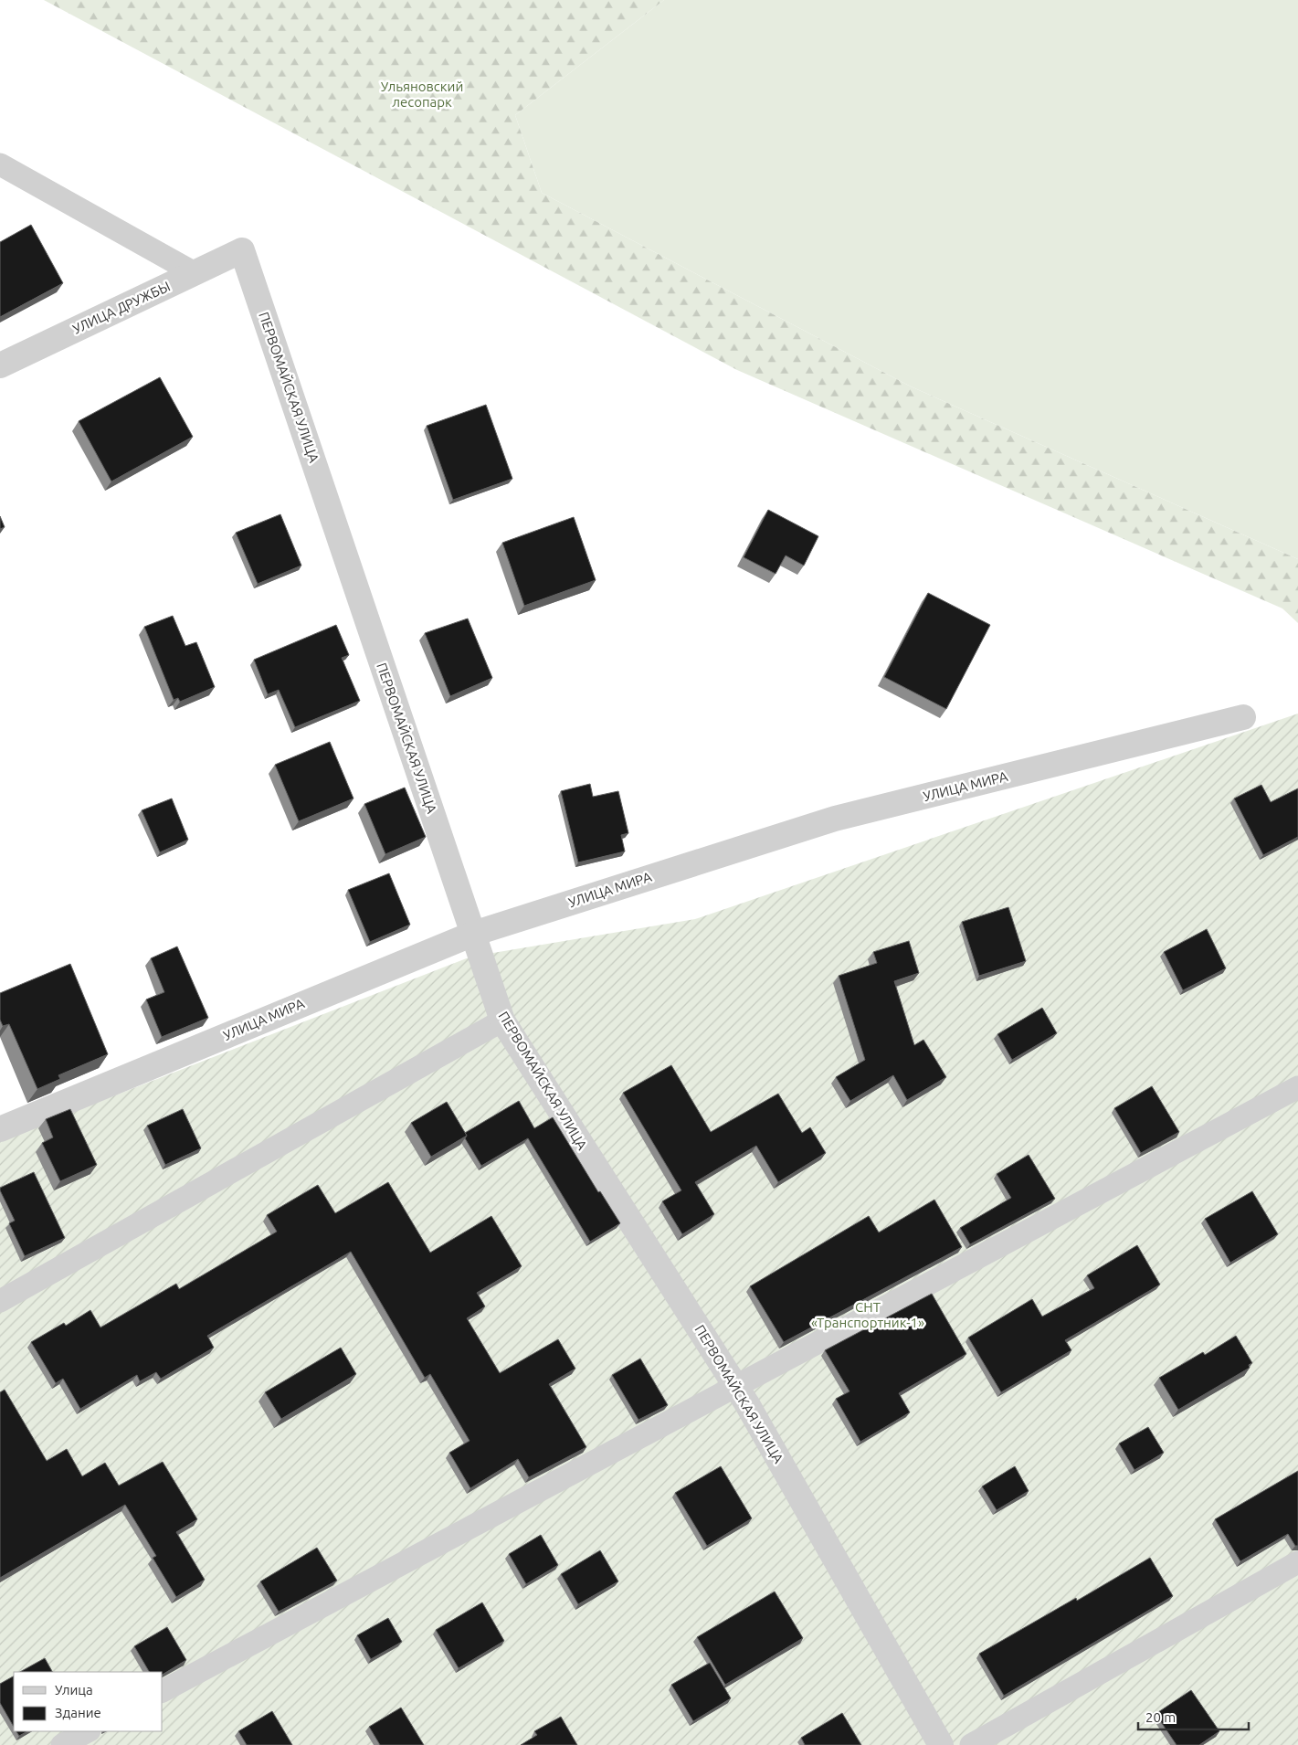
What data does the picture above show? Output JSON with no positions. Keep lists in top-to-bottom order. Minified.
{"streets":{"street":["УЛИЦА ДРУЖБЫ","ПЕРВОМАЙСКАЯ УЛИЦА","УЛИЦА МИРА"]},"crossings":[["УЛИЦА ДРУЖБЫ","ПЕРВОМАЙСКАЯ УЛИЦА"],["ПЕРВОМАЙСКАЯ УЛИЦА","УЛИЦА МИРА"]],"parks":["Ульяновский лесопарк","СНТ «Транспортник-1»"],"legend":["Улица","Здание"],"scale_bar":"20 m"}
